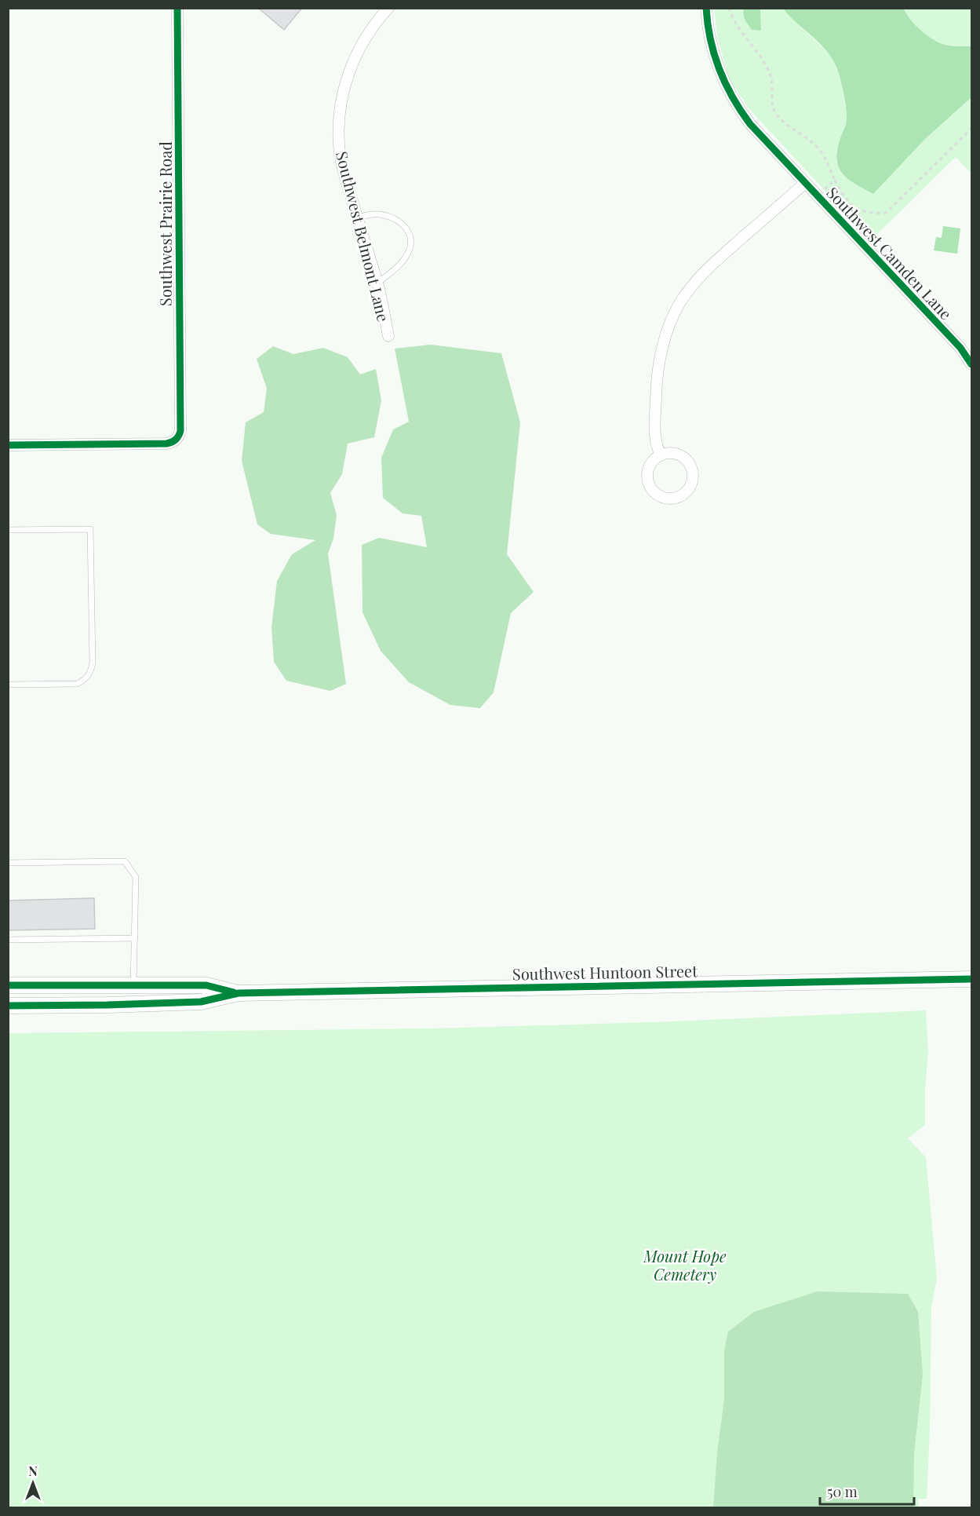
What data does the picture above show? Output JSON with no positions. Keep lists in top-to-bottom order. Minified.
{"streets":{"main road":["Southwest Huntoon Street"],"street":["Southwest Prairie Road","Southwest Belmont Lane","Southwest Camden Lane"]},"parks":["Mount Hope Cemetery"],"scale_bar":"50 m","north":"top"}
